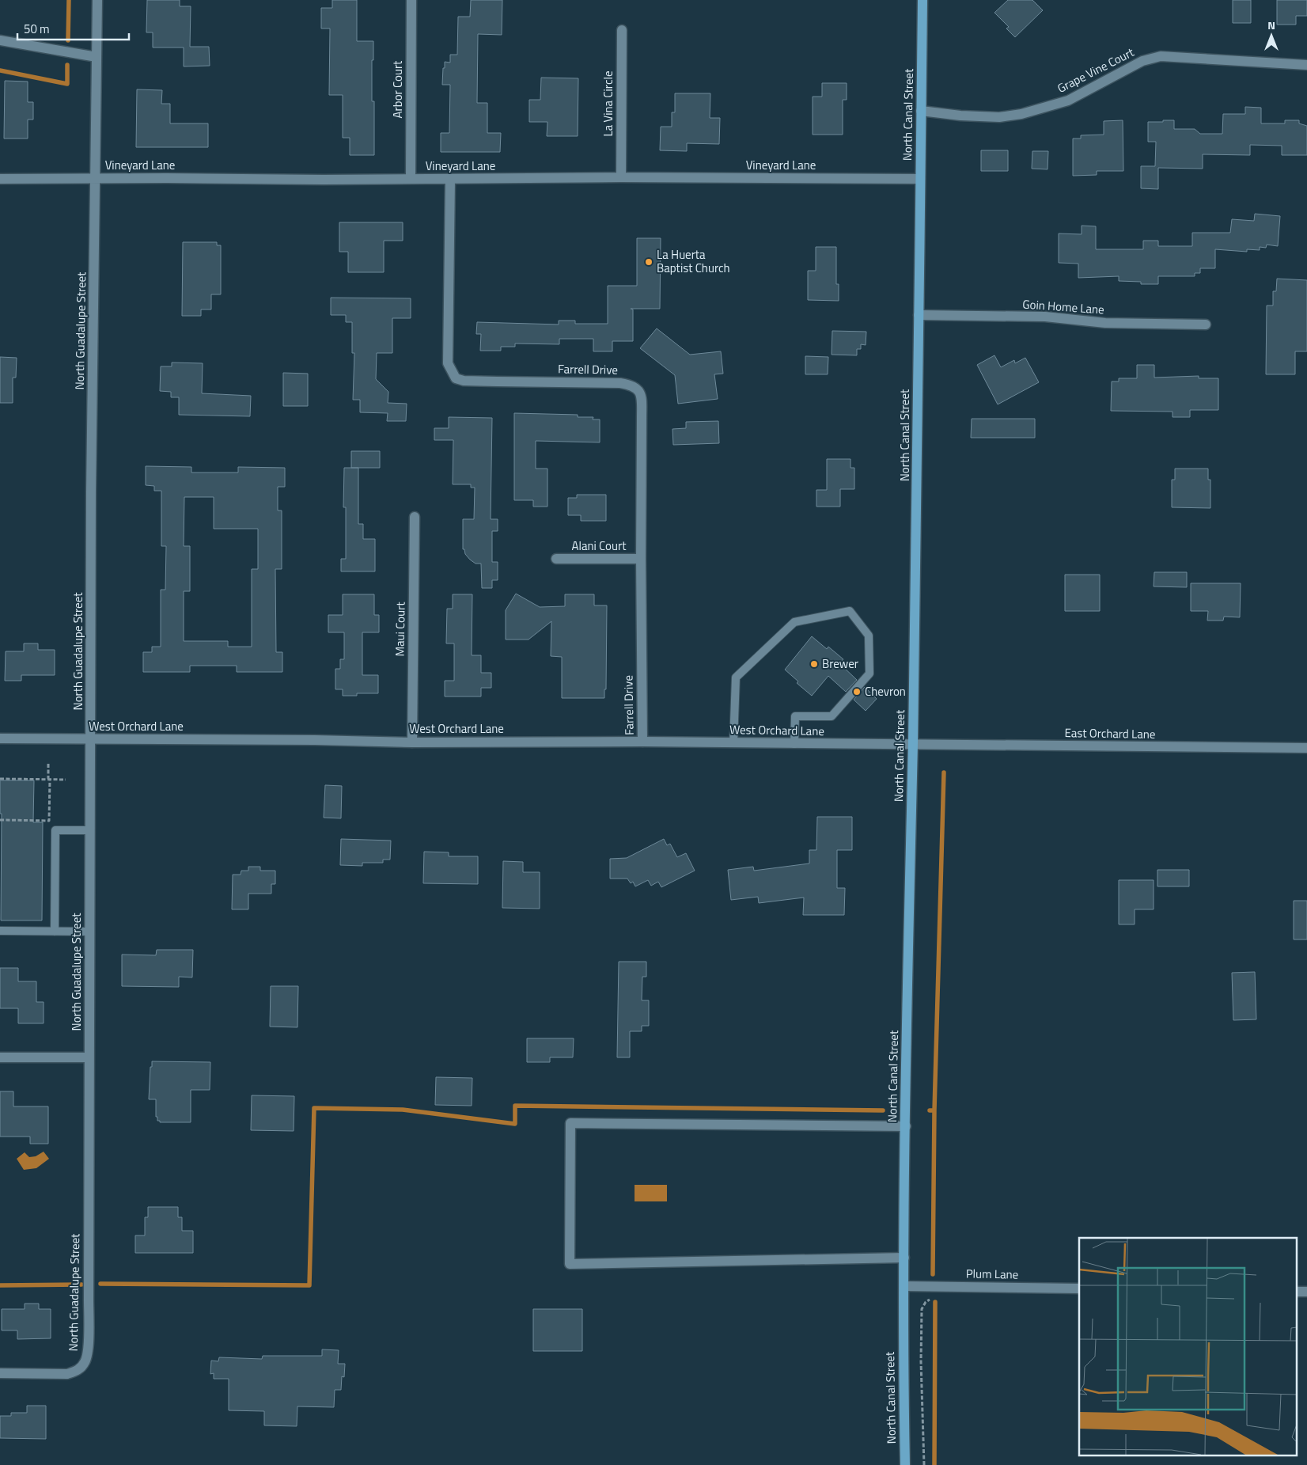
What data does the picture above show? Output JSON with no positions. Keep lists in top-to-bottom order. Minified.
{"streets":{"main road":["North Canal Street"],"street":["Grape Vine Court","Arbor Court","La Vina Circle","Vineyard Lane","Goin Home Lane","North Guadalupe Street","Farrell Drive","Alani Court","Maui Court","West Orchard Lane","East Orchard Lane","Plum Lane"]},"crossings":[["Grape Vine Court","North Canal Street"],["Arbor Court","Vineyard Lane"],["La Vina Circle","Vineyard Lane"],["North Canal Street","Vineyard Lane"],["North Canal Street","Goin Home Lane"],["North Canal Street","West Orchard Lane"],["North Canal Street","East Orchard Lane"],["North Canal Street","Plum Lane"],["Vineyard Lane","North Guadalupe Street"],["Vineyard Lane","Farrell Drive"],["North Guadalupe Street","West Orchard Lane"],["Farrell Drive","Alani Court"],["Farrell Drive","West Orchard Lane"],["Maui Court","West Orchard Lane"],["West Orchard Lane","East Orchard Lane"]],"places":["La Huerta Baptist Church","Brewer","Chevron"],"scale_bar":"50 m","north":"top"}
